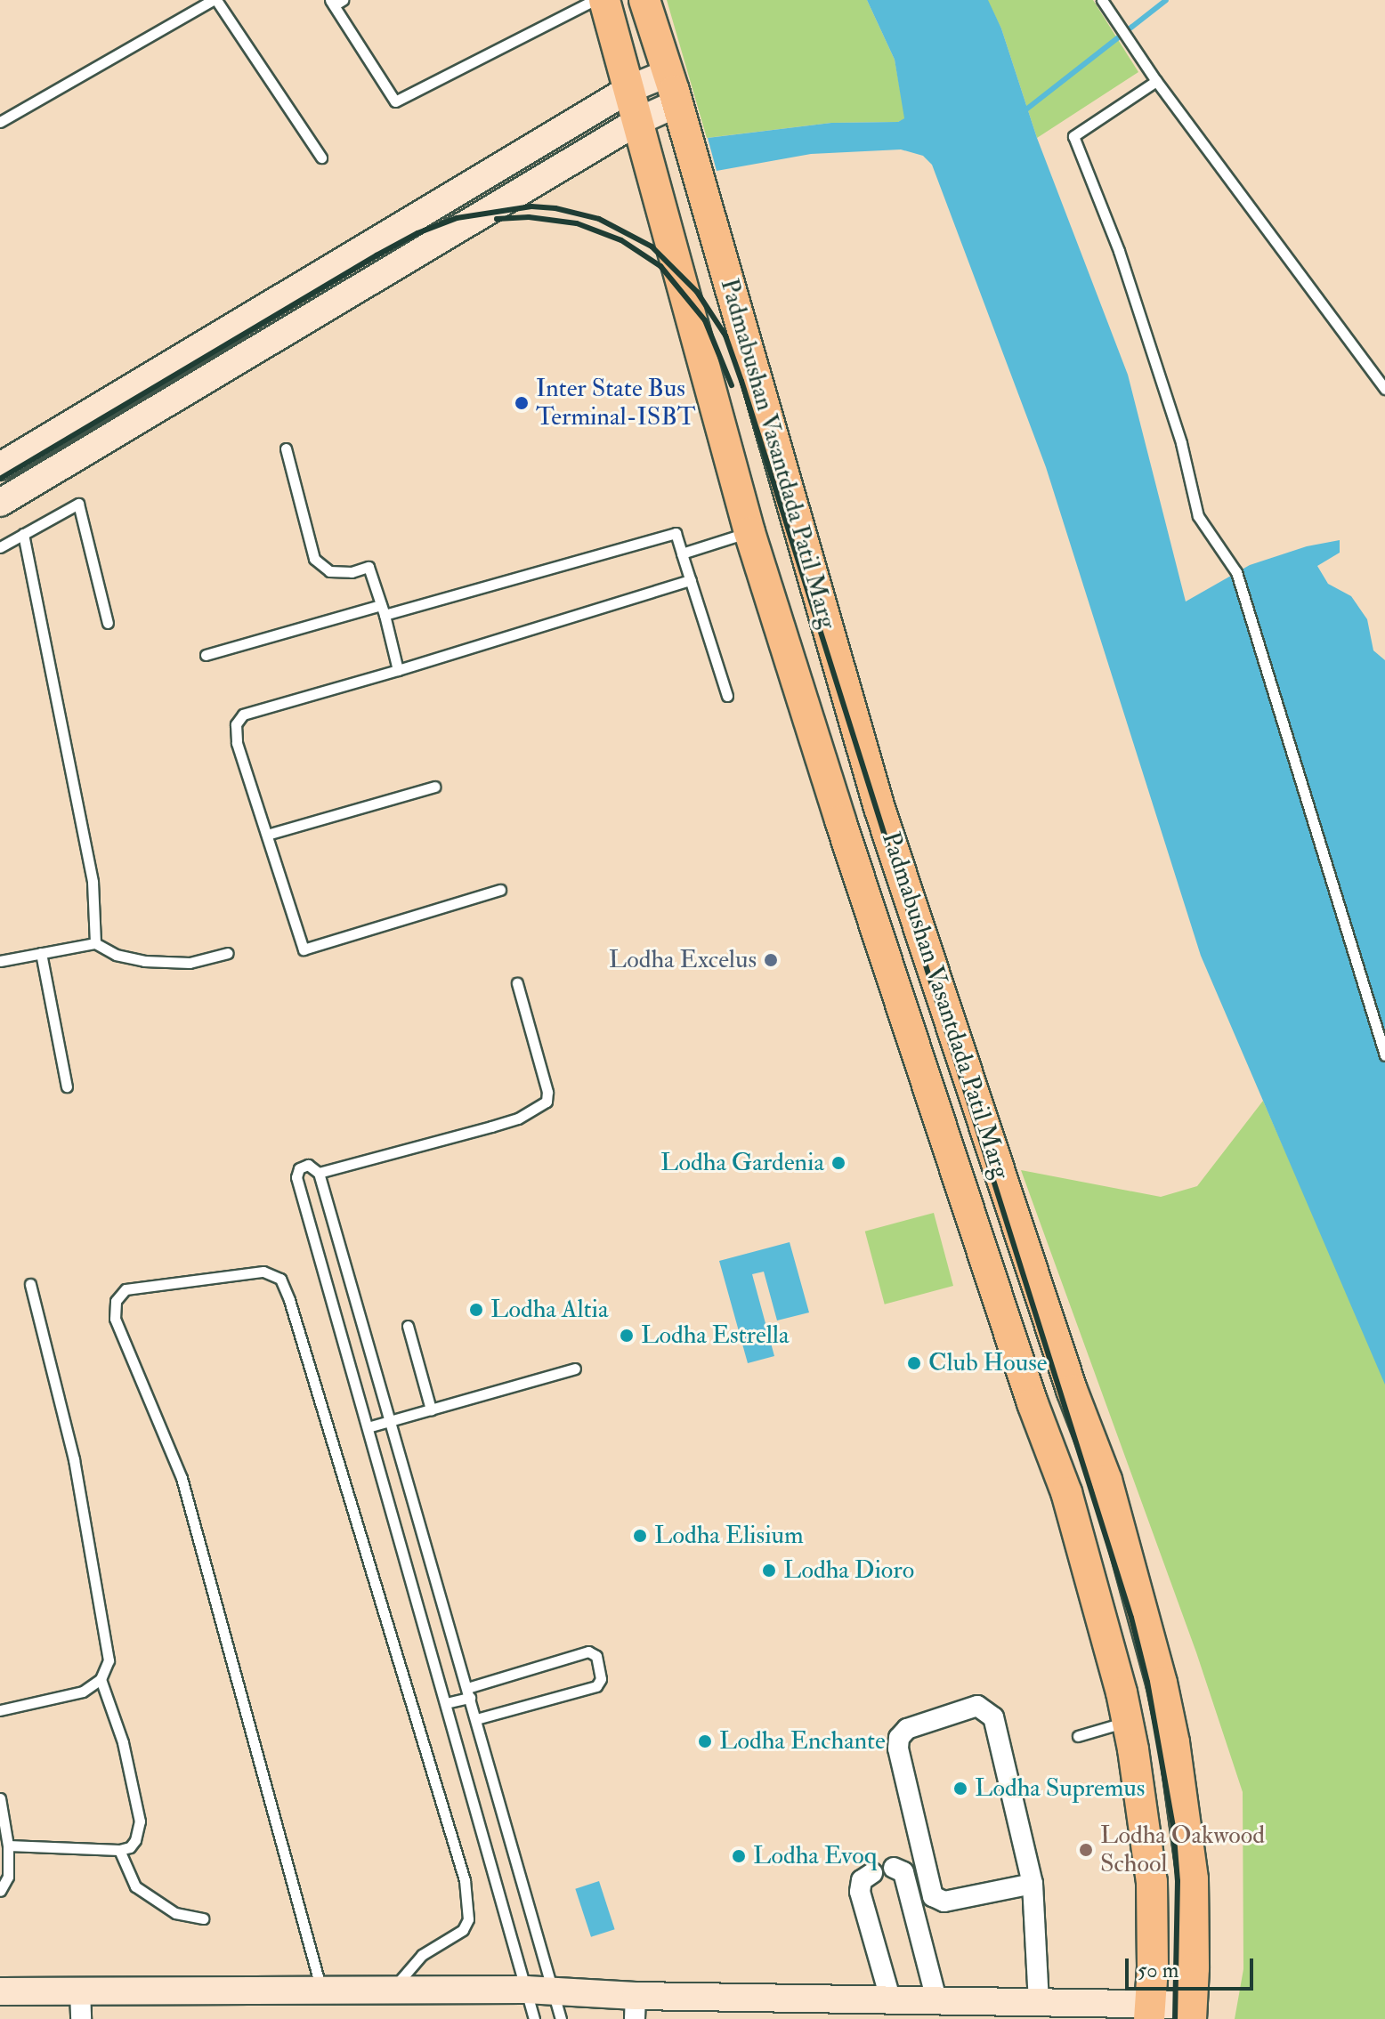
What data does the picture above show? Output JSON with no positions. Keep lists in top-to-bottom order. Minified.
{"streets":{"main road":["Padmabushan Vasantdada Patil Marg"]},"places":["Inter State Bus Terminal-ISBT","Lodha Excelus","Lodha Gardenia","Lodha Altia","Lodha Estrella","Club House","Lodha Elisium","Lodha Dioro","Lodha Enchante","Lodha Supremus","Lodha Oakwood School","Lodha Evoq"],"scale_bar":"50 m"}
